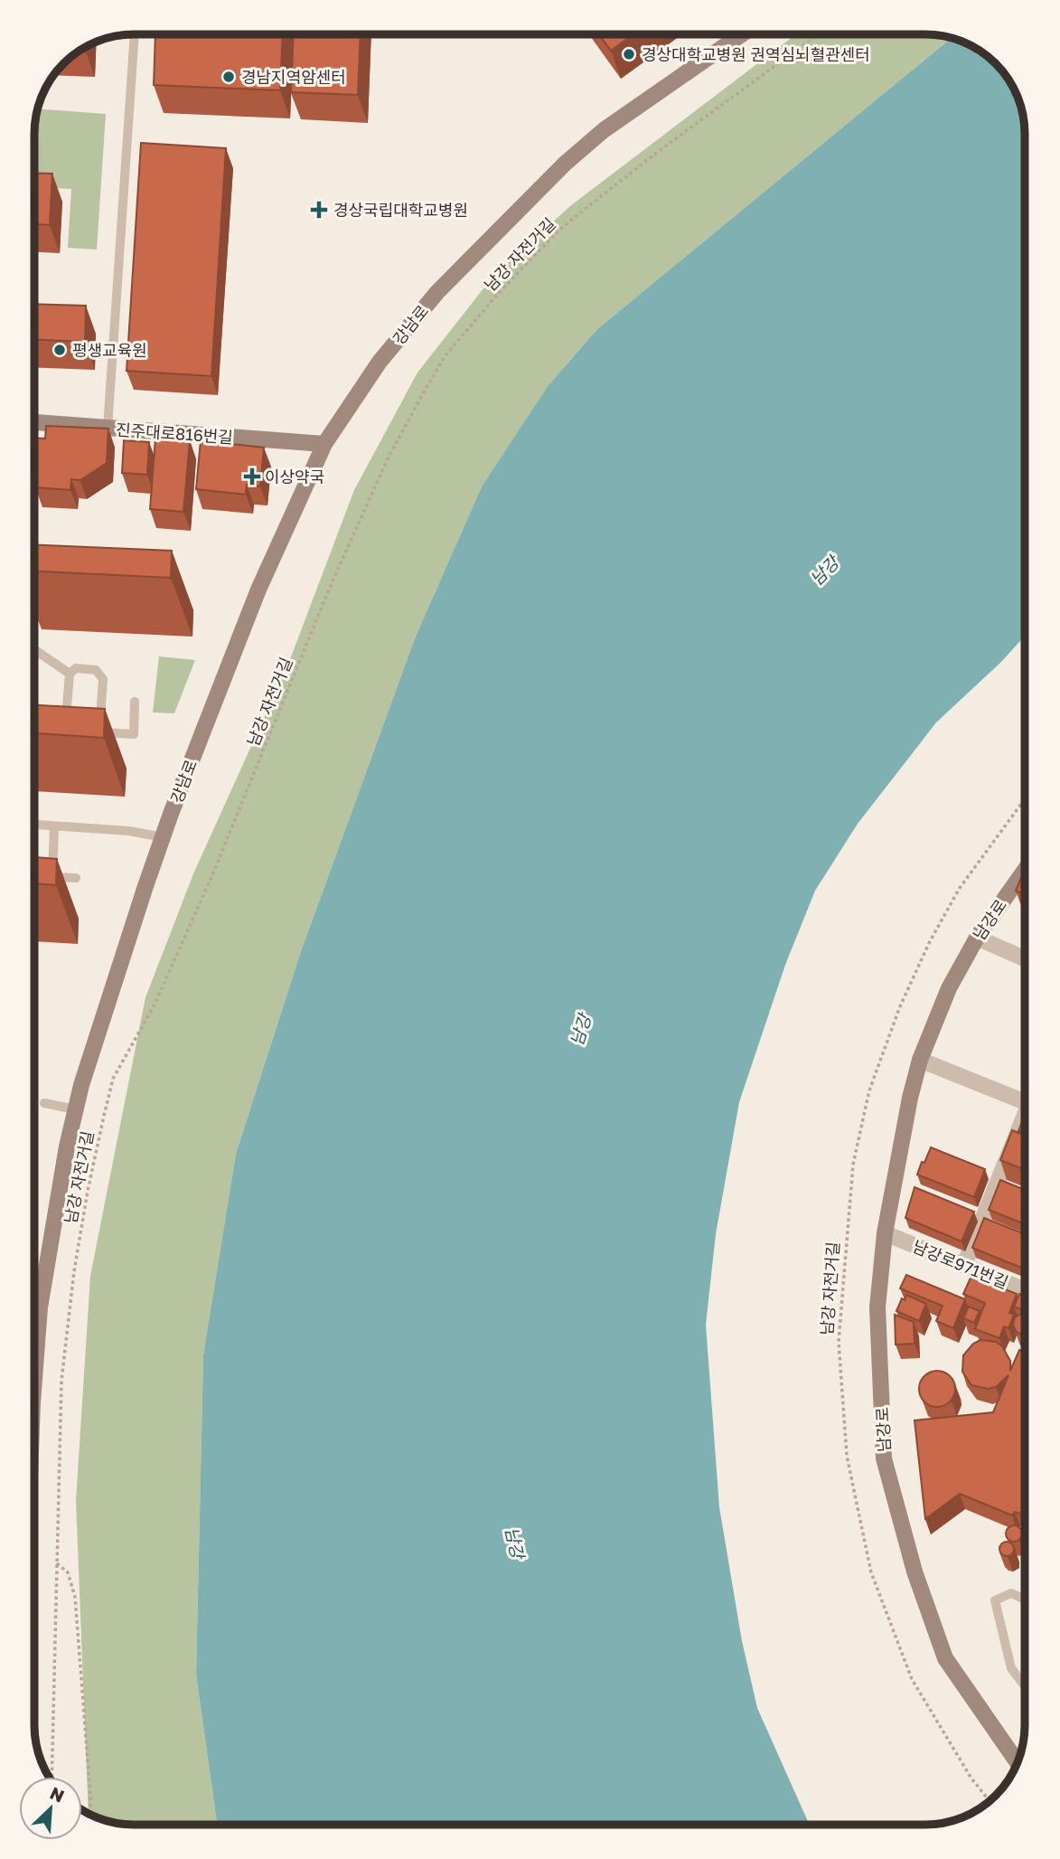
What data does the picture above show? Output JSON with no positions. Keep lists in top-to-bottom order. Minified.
{"streets":{"street":["강남로","진주대로816번길","남강로","남강로971번길"],"path":["남강 자전거길"]},"crossings":[["강남로","진주대로816번길"],["남강로","남강로971번길"]],"water":["남강"],"places":{"other":["경상대학교병원 권역심뇌혈관센터","경남지역암센터","평생교육원"],"health":["경상국립대학교병원","이상약국"]},"north":"top right"}
